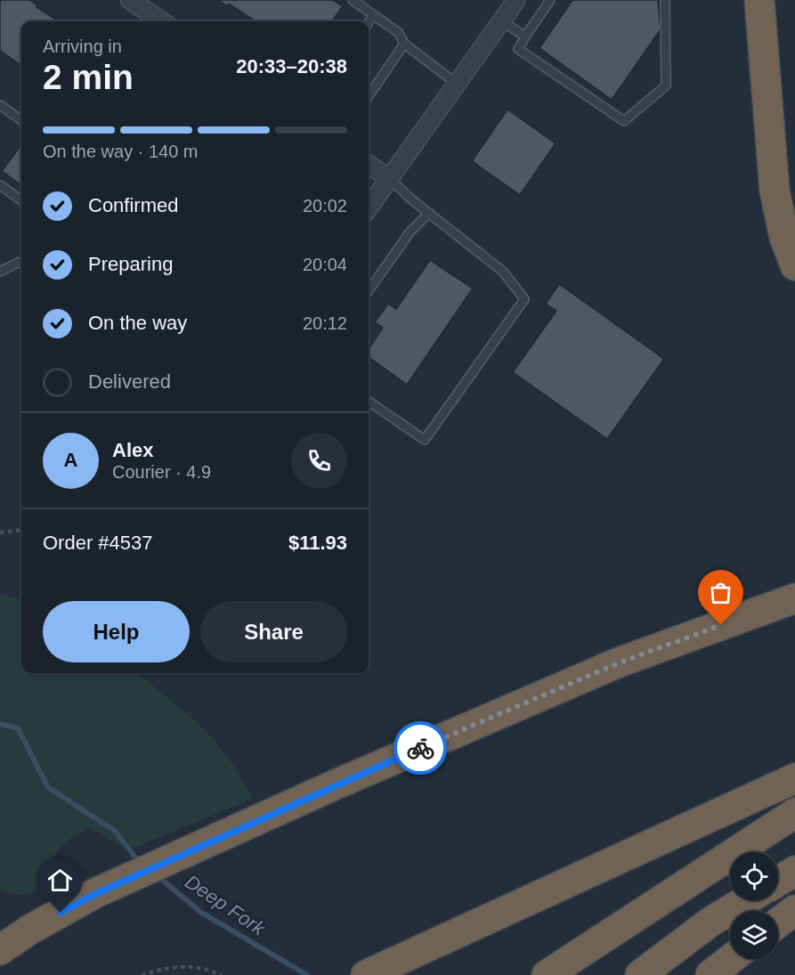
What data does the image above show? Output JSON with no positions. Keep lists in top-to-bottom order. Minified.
{"water":["Deep Fork"],"page":{"heading":["2 min","Arriving in","20:33–20:38"],"panel":["Alex","Courier · 4.9","Order #4537","$11.93"],"bar":"On the way · 140 m","list":[["Confirmed","20:02"],["Preparing","20:04"],["On the way","20:12"],"Delivered"],"round":"A","buttons":["Help","Share"]}}
